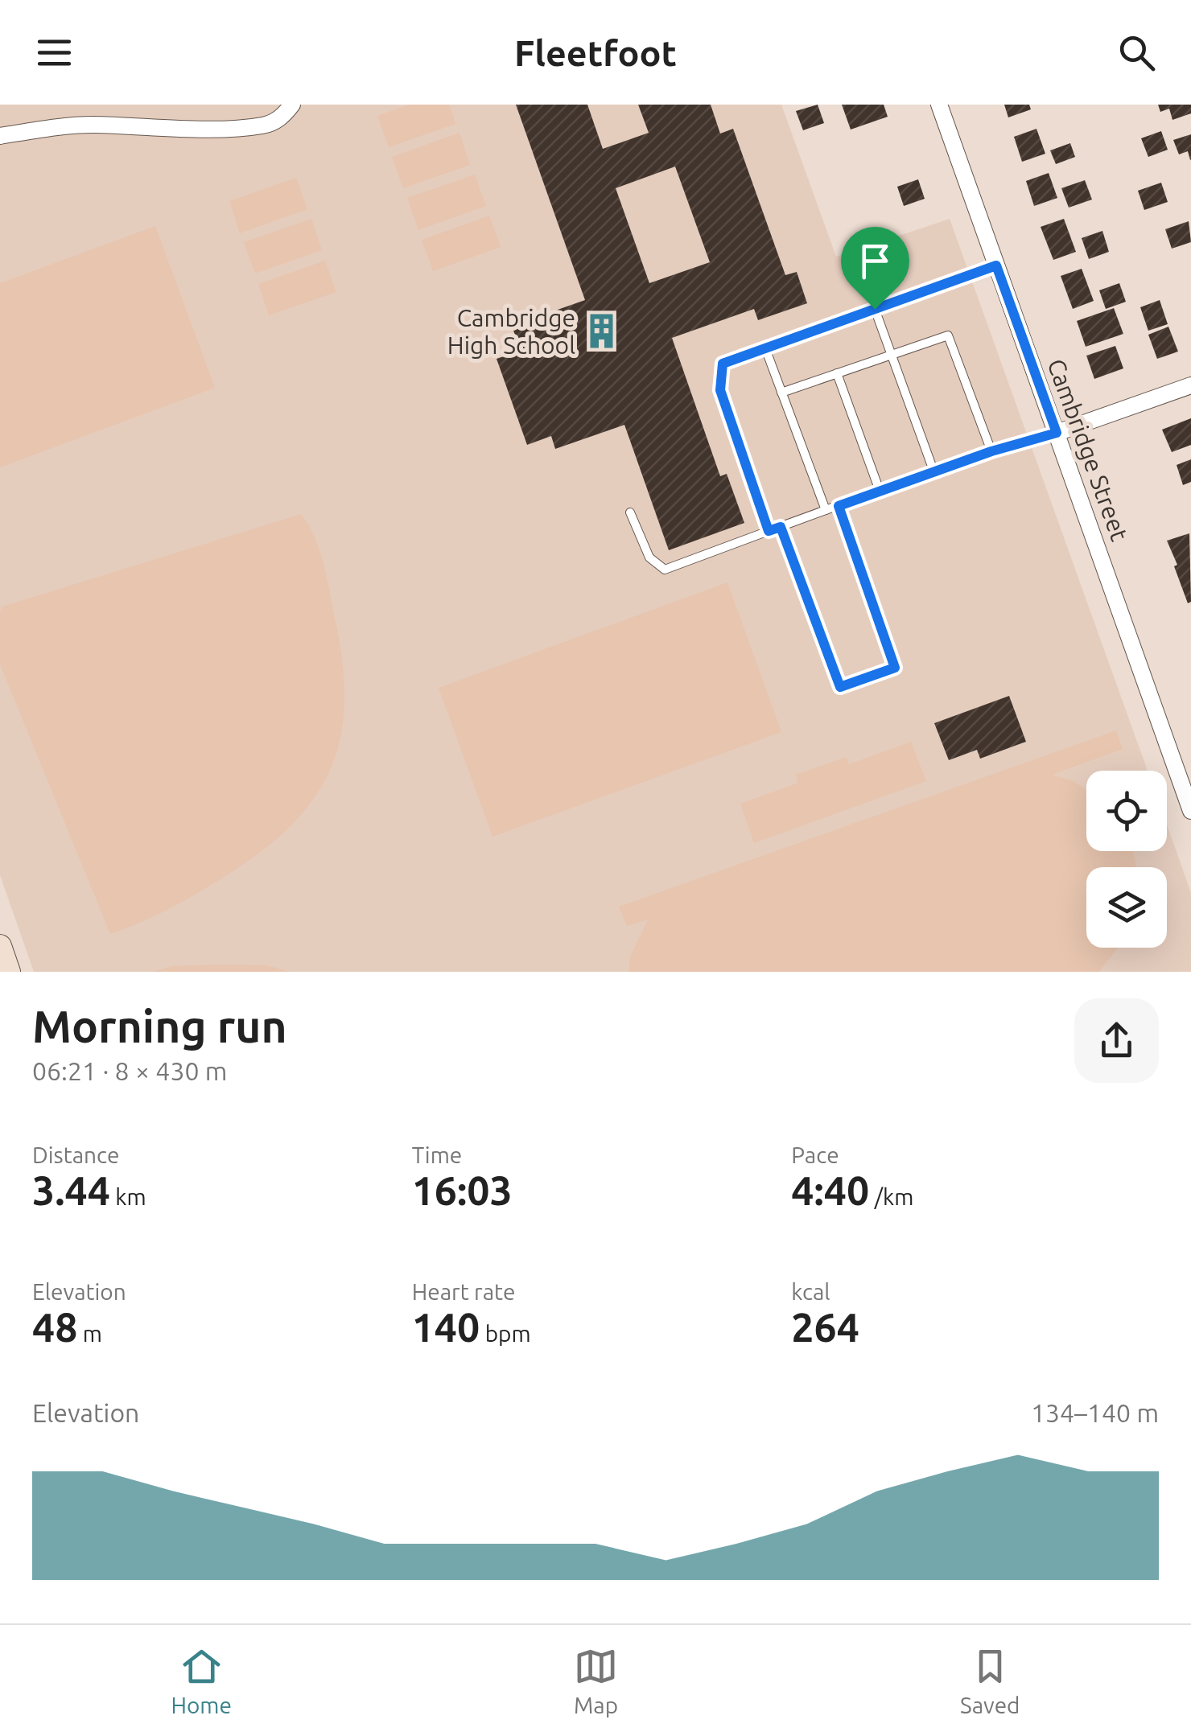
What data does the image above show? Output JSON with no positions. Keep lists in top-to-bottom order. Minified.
{"streets":{"street":["Cambridge Street"]},"places":{"building":["Cambridge High School"]},"page":{"header":"Fleetfoot","heading":["Morning run","06:21 · 8 × 430 m"],"stats":[["Distance","3.44 km"],["Time","16:03"],["Pace","4:40 /km"],["Elevation","48 m"],["Heart rate","140 bpm"],["kcal","264"]],"chart":["Elevation","134–140 m"],"tabs":["Home","Map","Saved"]}}
